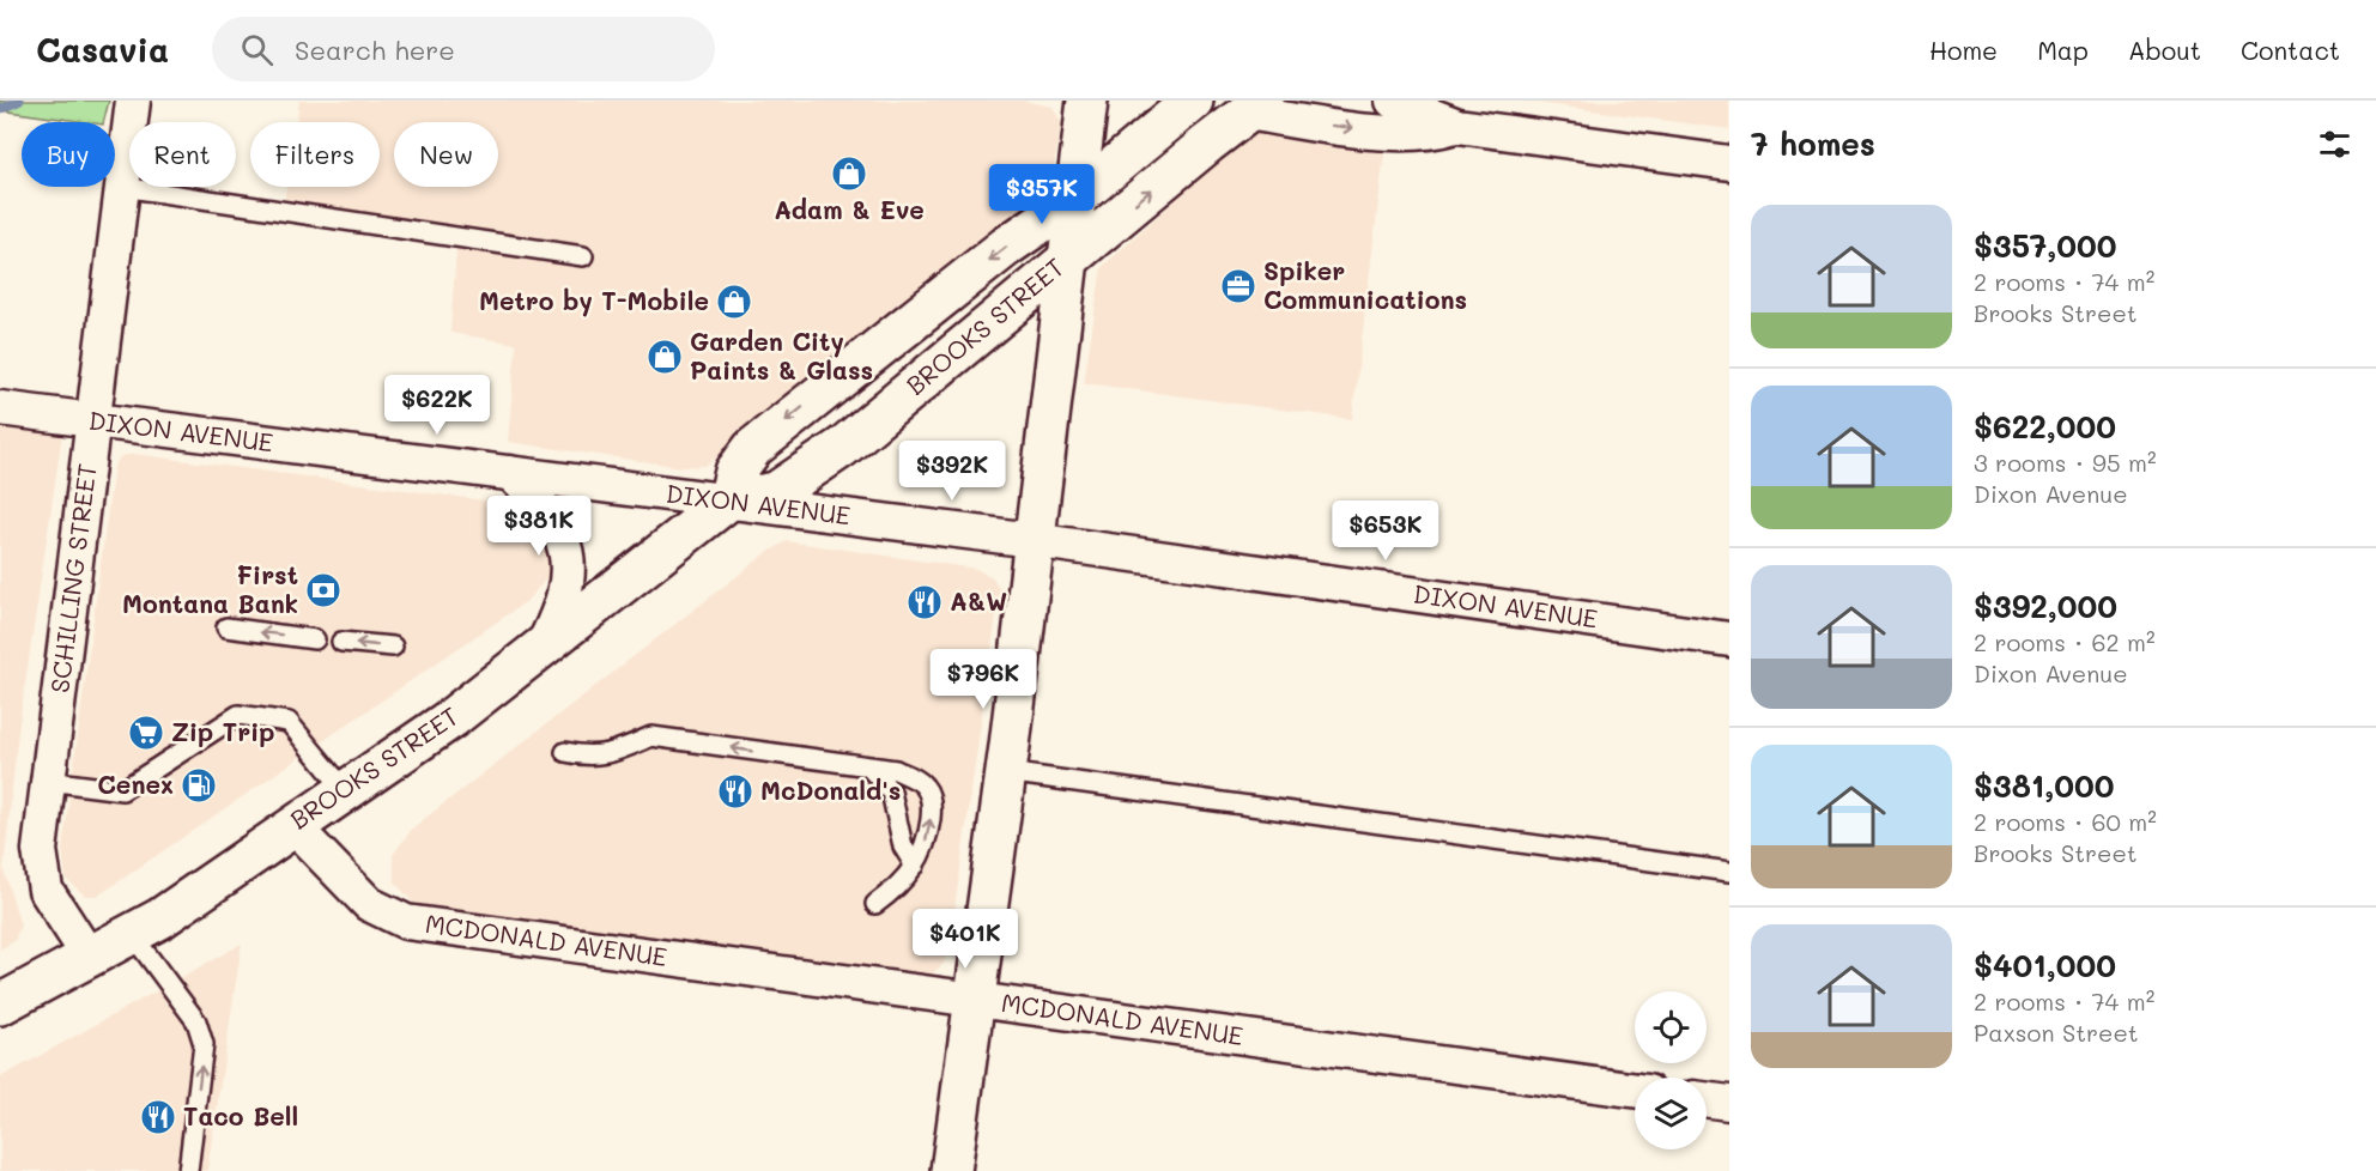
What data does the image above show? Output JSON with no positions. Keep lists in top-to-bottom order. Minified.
{"streets":{"main road":["BROOKS STREET"],"street":["DIXON AVENUE","SCHILLING STREET","MCDONALD AVENUE"]},"crossings":[["BROOKS STREET","DIXON AVENUE"],["BROOKS STREET","SCHILLING STREET"],["BROOKS STREET","MCDONALD AVENUE"],["DIXON AVENUE","SCHILLING STREET"]],"places":{"shop":["Adam & Eve","Metro by T-Mobile","Garden City Paints & Glass"],"office":["Spiker Communications"],"bank":["First Montana Bank"],"restaurant":["A&W","McDonald's","Taco Bell"],"supermarket":["Zip Trip"],"fuel station":["Cenex"]},"page":{"header":"Casavia","search":"Search here","nav":["Home","Map","About","Contact"],"heading":"7 homes","chip":["Buy","Rent","Filters","New"],"price":["$357K","$622K","$392K","$381K","$653K","$796K","$401K"],"list":[{"name":"$357,000","note":"2 rooms · 74 m² · Brooks Street"},{"name":"$622,000","note":"3 rooms · 95 m² · Dixon Avenue"},{"name":"$392,000","note":"2 rooms · 62 m² · Dixon Avenue"},{"name":"$381,000","note":"2 rooms · 60 m² · Brooks Street"},{"name":"$401,000","note":"2 rooms · 74 m² · Paxson Street"}]}}
